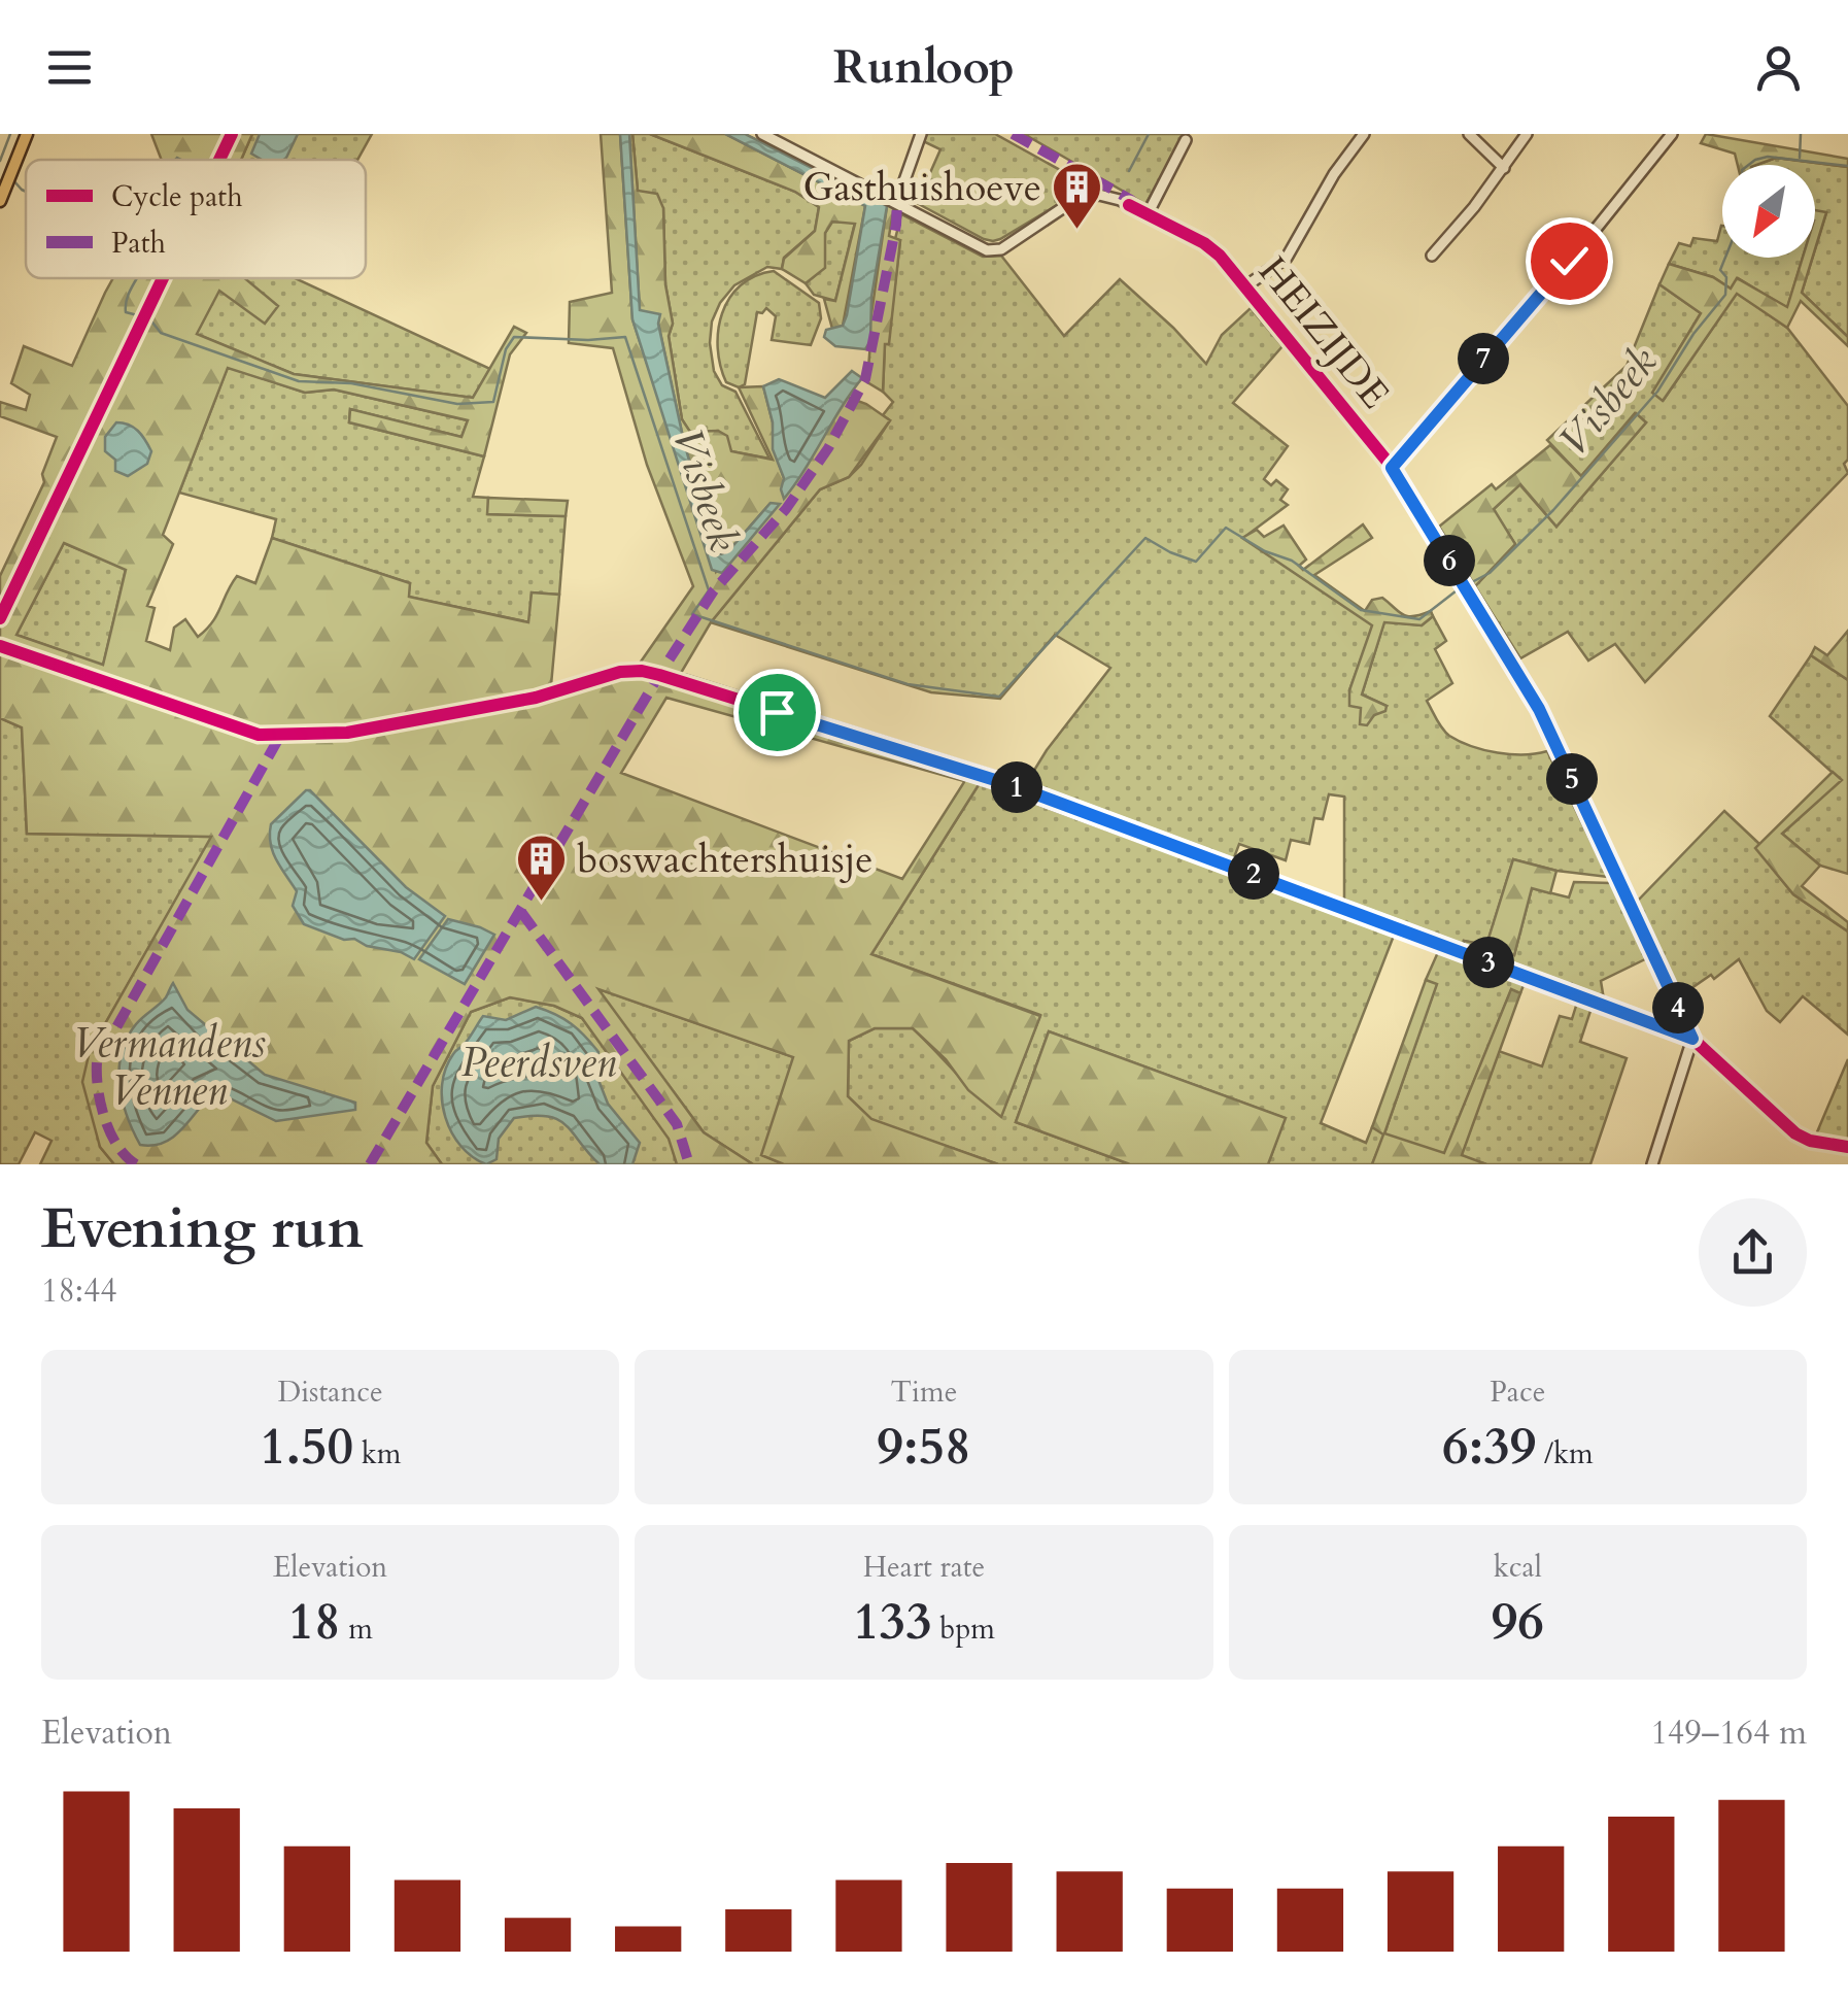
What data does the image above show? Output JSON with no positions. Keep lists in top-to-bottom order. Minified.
{"streets":{"street":["HEIZIJDE"]},"water":["Visbeek","Vermandens Vennen","Peerdsven"],"places":{"building":["Gasthuishoeve","boswachtershuisje"]},"legend":["Cycle path","Path"],"north":"bottom left","page":{"header":"Runloop","pins":["7","6","5","1","2","3","4"],"heading":["Evening run","18:44"],"stats":[["Distance","1.50 km"],["Time","9:58"],["Pace","6:39 /km"],["Elevation","18 m"],["Heart rate","133 bpm"],["kcal","96"]],"chart":["Elevation","149–164 m"]}}
